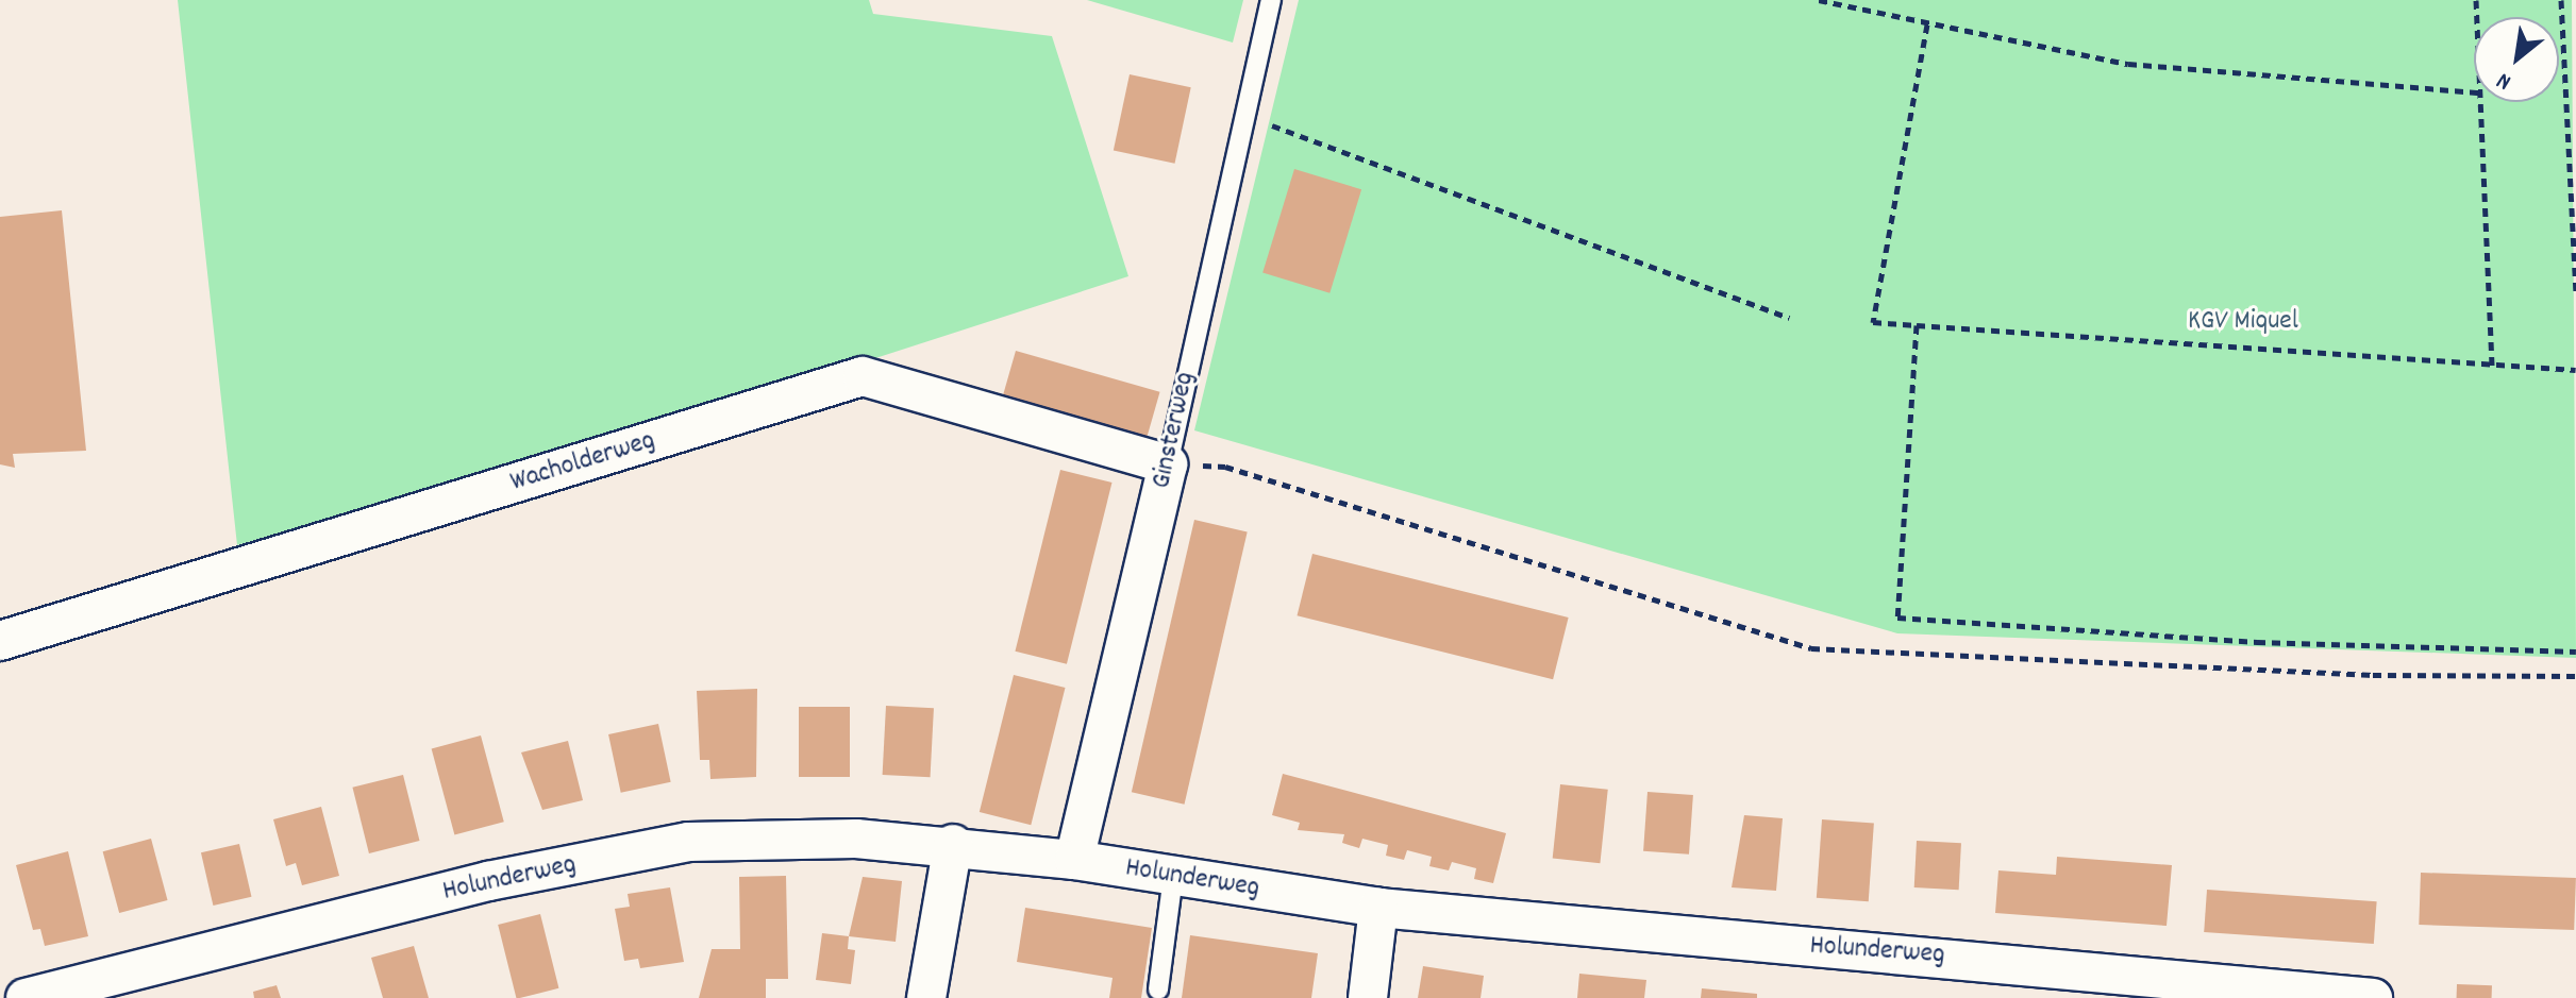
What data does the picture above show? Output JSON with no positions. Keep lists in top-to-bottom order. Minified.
{"streets":{"street":["Ginsterweg","Wacholderweg","Holunderweg"]},"crossings":[["Ginsterweg","Wacholderweg"],["Ginsterweg","Holunderweg"]],"parks":["KGV Miquel"],"north":"bottom left"}
